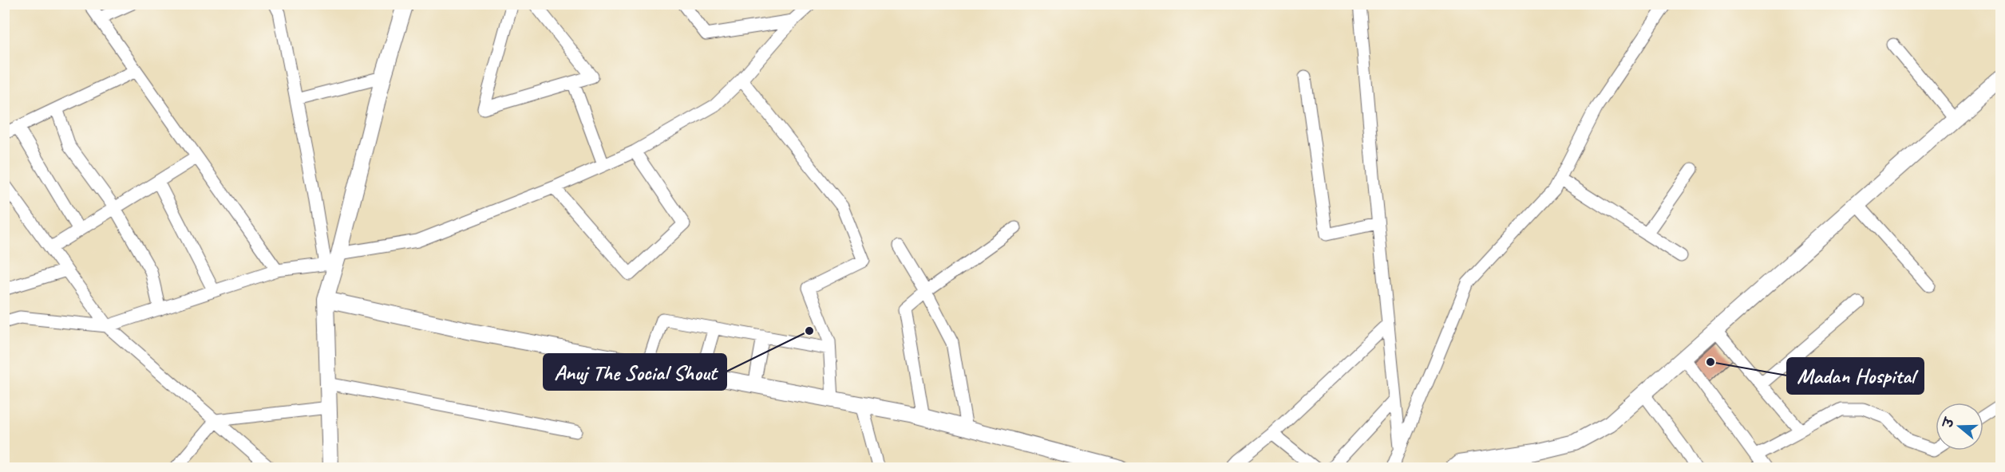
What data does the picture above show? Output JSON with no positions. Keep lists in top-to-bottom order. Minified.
{"places":["Anuj The Social Shout","Madan Hospital"],"north":"left"}
